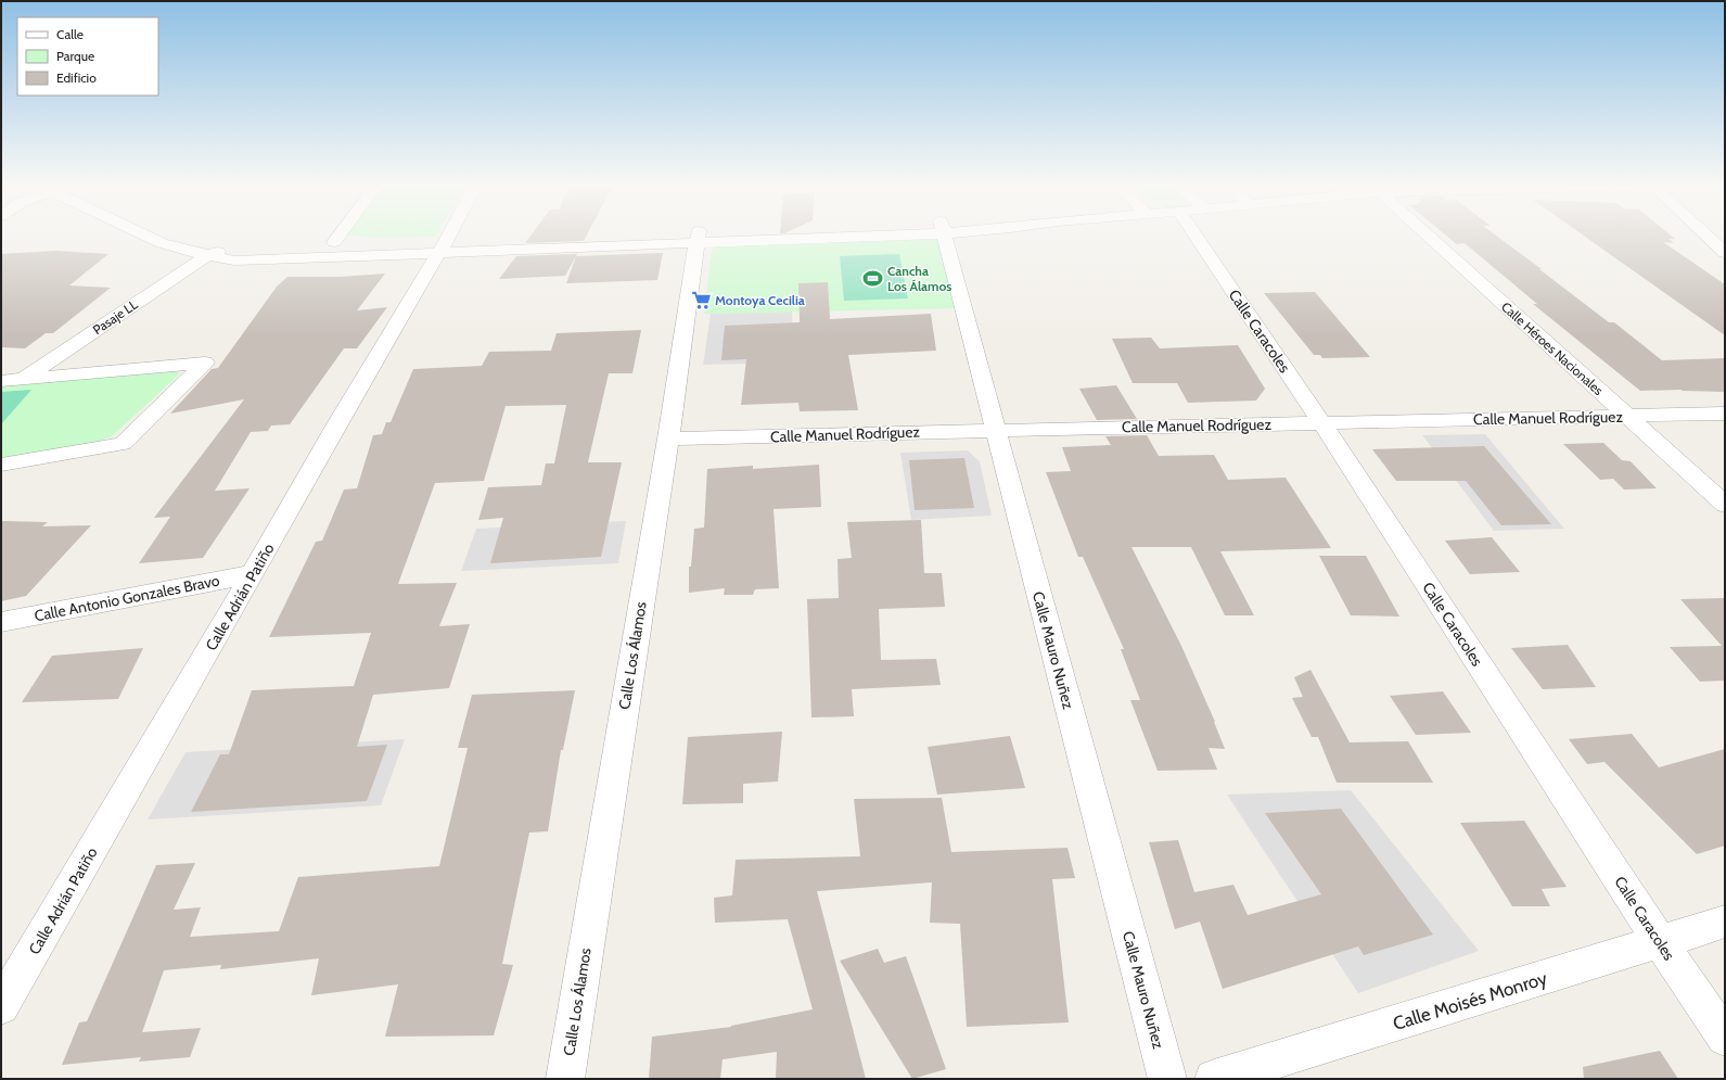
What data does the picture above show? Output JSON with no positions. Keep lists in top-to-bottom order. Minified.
{"streets":{"street":["Pasaje LL","Calle Caracoles","Calle Héroes Nacionales","Calle Manuel Rodríguez","Calle Adrián Patiño","Calle Antonio Gonzales Bravo","Calle Mauro Nuñez","Calle Los Álamos","Calle Moisés Monroy"]},"crossings":[["Calle Caracoles","Calle Manuel Rodríguez"],["Calle Caracoles","Calle Moisés Monroy"],["Calle Héroes Nacionales","Calle Manuel Rodríguez"],["Calle Manuel Rodríguez","Calle Mauro Nuñez"],["Calle Manuel Rodríguez","Calle Los Álamos"],["Calle Adrián Patiño","Calle Antonio Gonzales Bravo"]],"places":{"sports":["Cancha Los Álamos"],"supermarket":["Montoya Cecilia"]},"legend":["Calle","Parque","Edificio"]}
